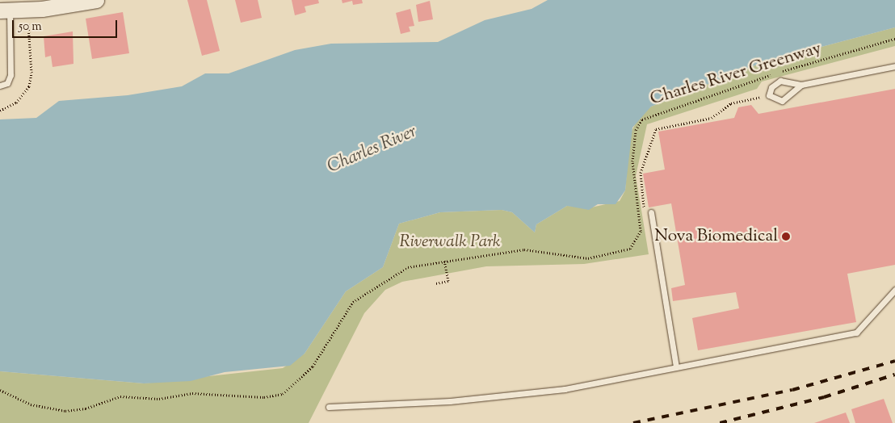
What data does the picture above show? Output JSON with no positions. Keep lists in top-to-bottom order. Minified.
{"streets":{"path":["Charles River Greenway"]},"water":["Charles River"],"parks":["Riverwalk Park"],"places":["Nova Biomedical"],"scale_bar":"50 m"}
